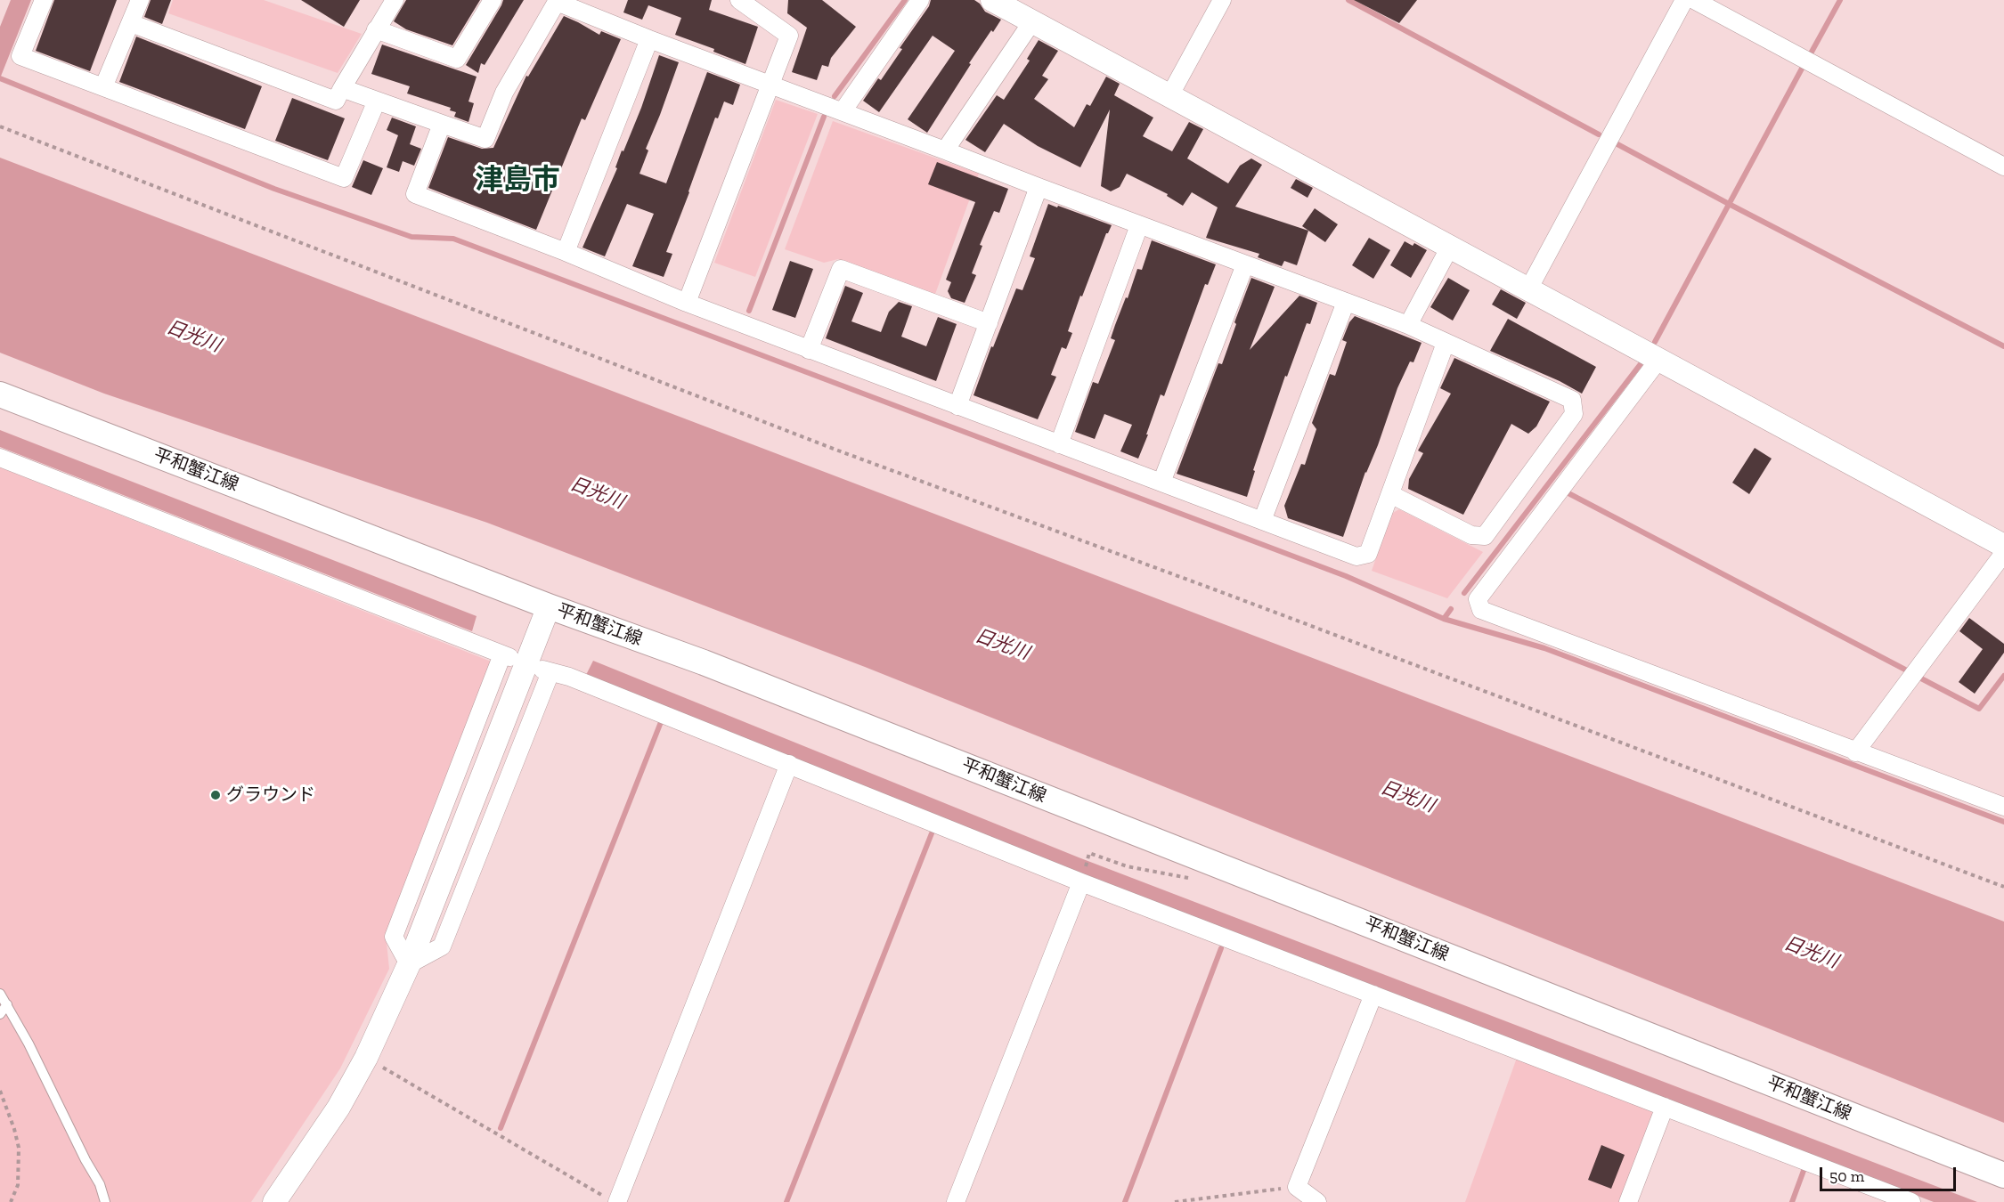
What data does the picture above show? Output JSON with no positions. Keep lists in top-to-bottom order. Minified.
{"streets":{"main road":["平和蟹江線"]},"districts":["津島市"],"water":["日光川"],"places":["グラウンド"],"scale_bar":"50 m"}
